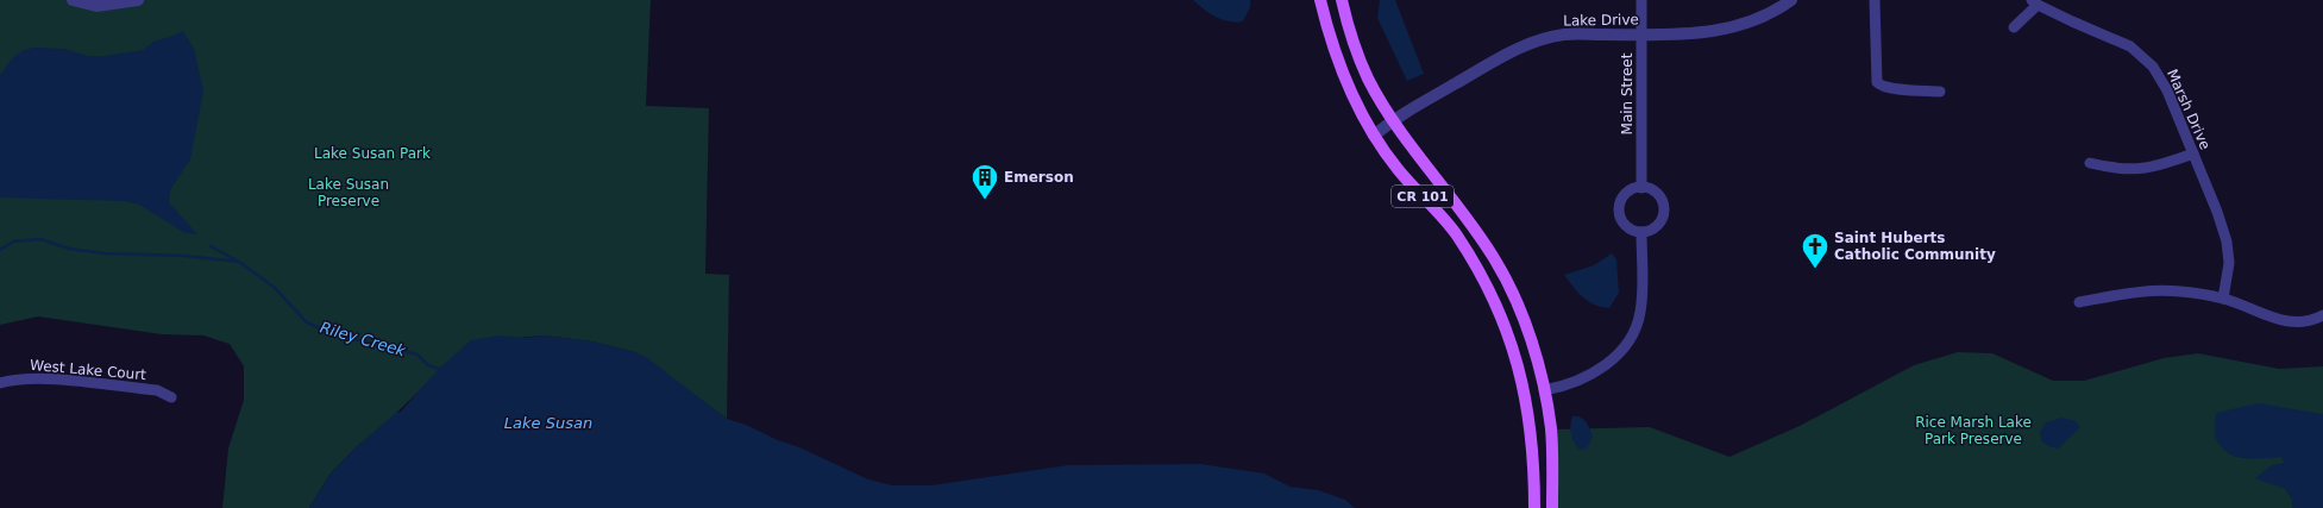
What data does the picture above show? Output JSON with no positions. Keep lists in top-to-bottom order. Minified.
{"streets":{"main road":["CR 101"],"street":["Lake Drive","Main Street","Marsh Drive","West Lake Court"]},"crossings":[["Lake Drive","Main Street"],["Lake Drive","CR 101"]],"water":["Riley Creek","Lake Susan"],"parks":["Lake Susan Park","Lake Susan Preserve","Rice Marsh Lake Park Preserve"],"places":{"building":["Emerson"],"church":["Saint Huberts Catholic Community"]}}
